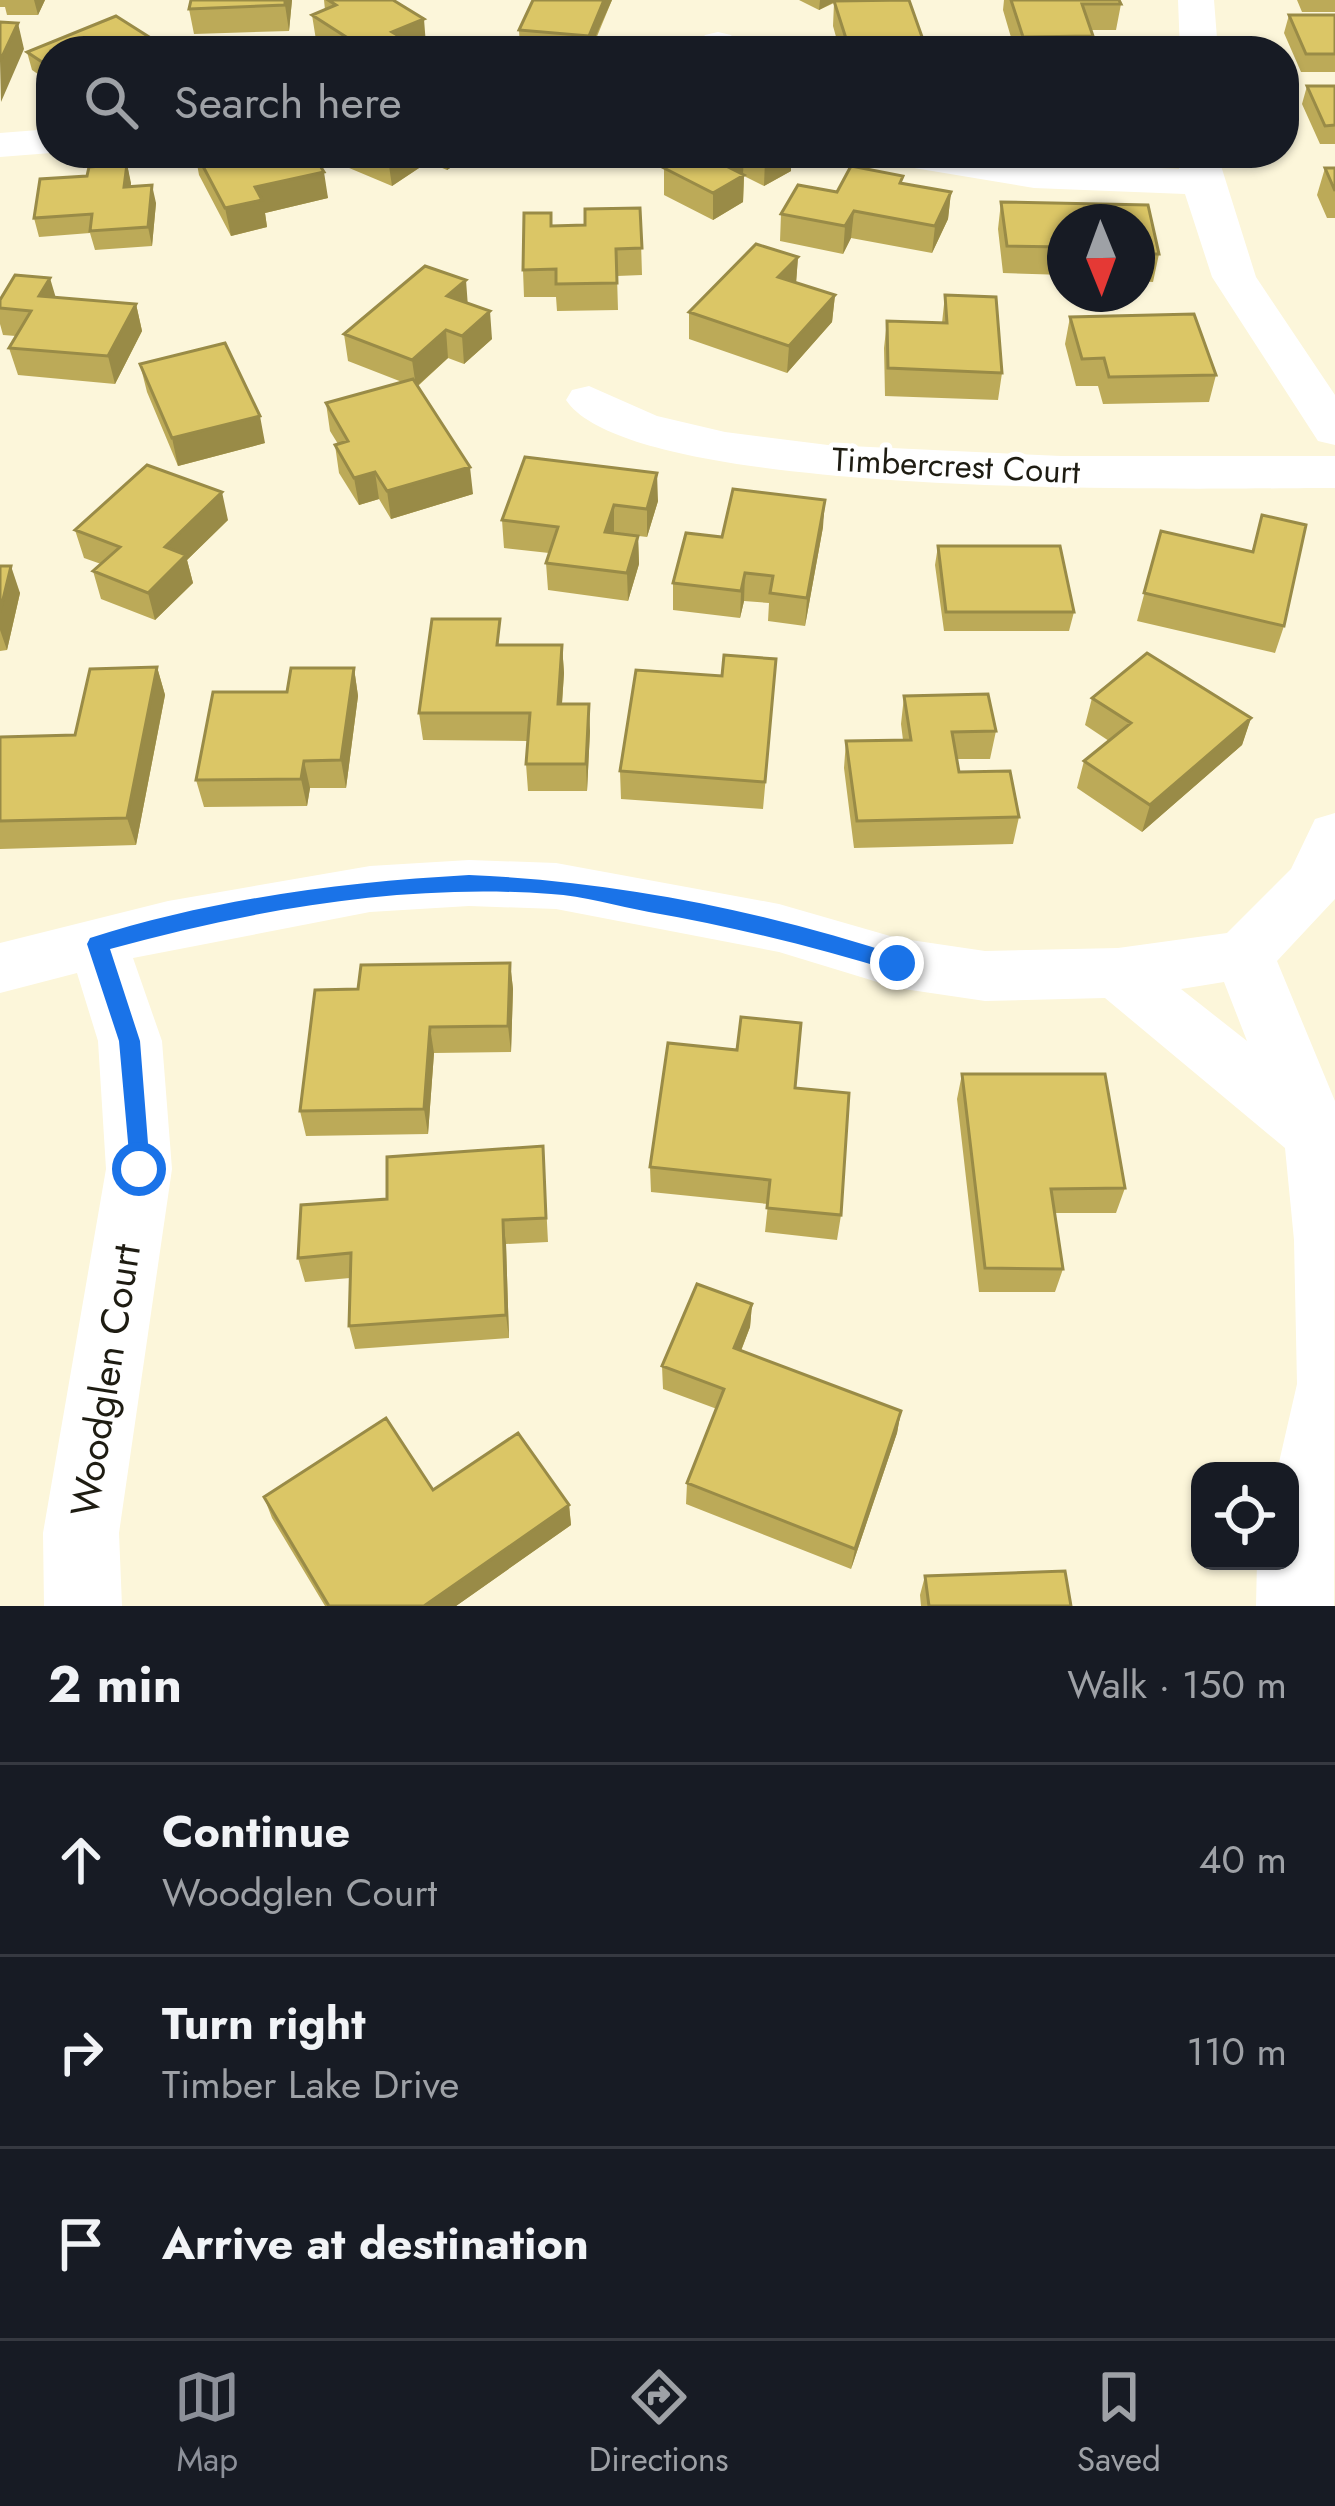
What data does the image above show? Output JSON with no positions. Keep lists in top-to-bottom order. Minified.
{"streets":{"street":["Timbercrest Court","Woodglen Court"]},"north":"bottom","page":{"search":"Search here","heading":["2 min","Walk · 150 m"],"list":[["Continue","Woodglen Court","40 m"],["Turn right","Timber Lake Drive","110 m"],"Arrive at destination"],"nav":["Map","Directions","Saved"]}}
